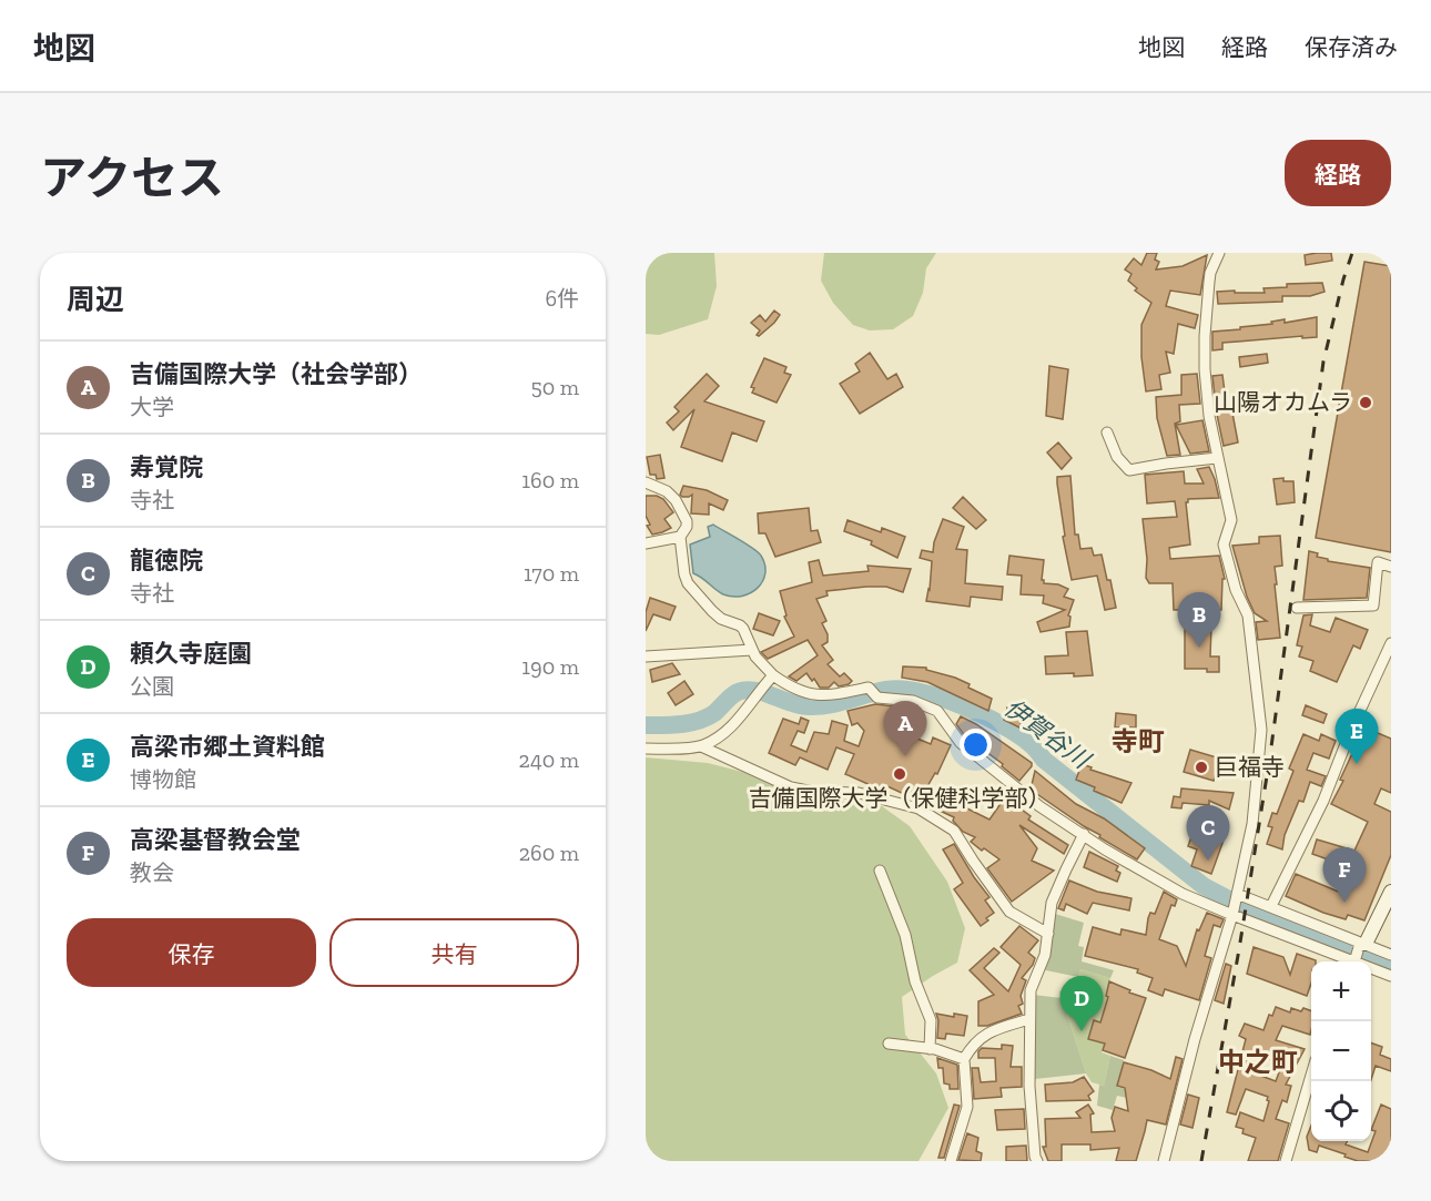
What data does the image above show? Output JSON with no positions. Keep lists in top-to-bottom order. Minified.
{"districts":["寺町","中之町"],"water":["伊賀谷川"],"places":["山陽オカムラ","巨福寺","吉備国際大学（保健科学部）"],"page":{"header":"地図","nav":["地図","経路","保存済み"],"title":"アクセス","buttons":["経路",["保存","共有"]],"heading":["周辺","6件"],"list":[{"mark":"A","name":"吉備国際大学（社会学部）","note":"大学","value":"50 m"},{"mark":"B","name":"寿覚院","note":"寺社","value":"160 m"},{"mark":"C","name":"龍徳院","note":"寺社","value":"170 m"},{"mark":"D","name":"頼久寺庭園","note":"公園","value":"190 m"},{"mark":"E","name":"高梁市郷土資料館","note":"博物館","value":"240 m"},{"mark":"F","name":"高梁基督教会堂","note":"教会","value":"260 m"}],"pins":["B","A","E","C","F","D"],"map_buttons":["+","−"]}}
